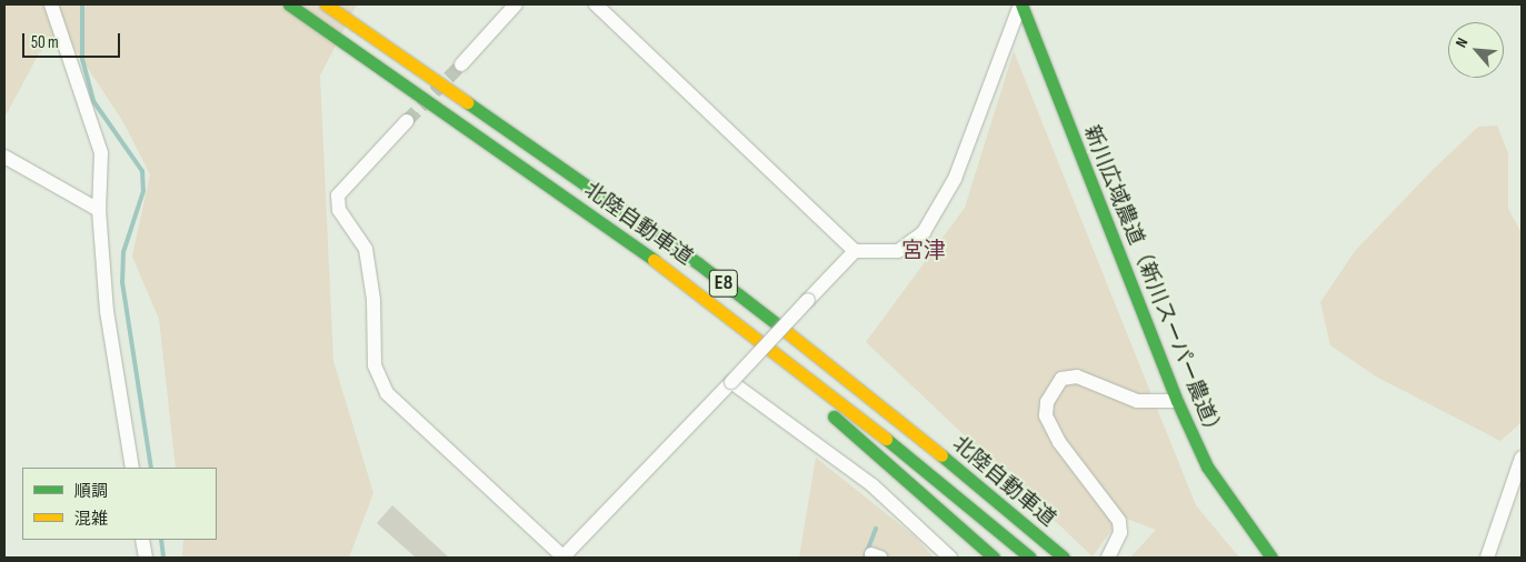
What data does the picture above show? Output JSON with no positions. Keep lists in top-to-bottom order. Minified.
{"streets":{"main road":["北陸自動車道","E8","新川広域農道（新川スーパー農道）"]},"districts":["宮津"],"legend":["順調","混雑"],"scale_bar":"50 m","north":"top left"}
